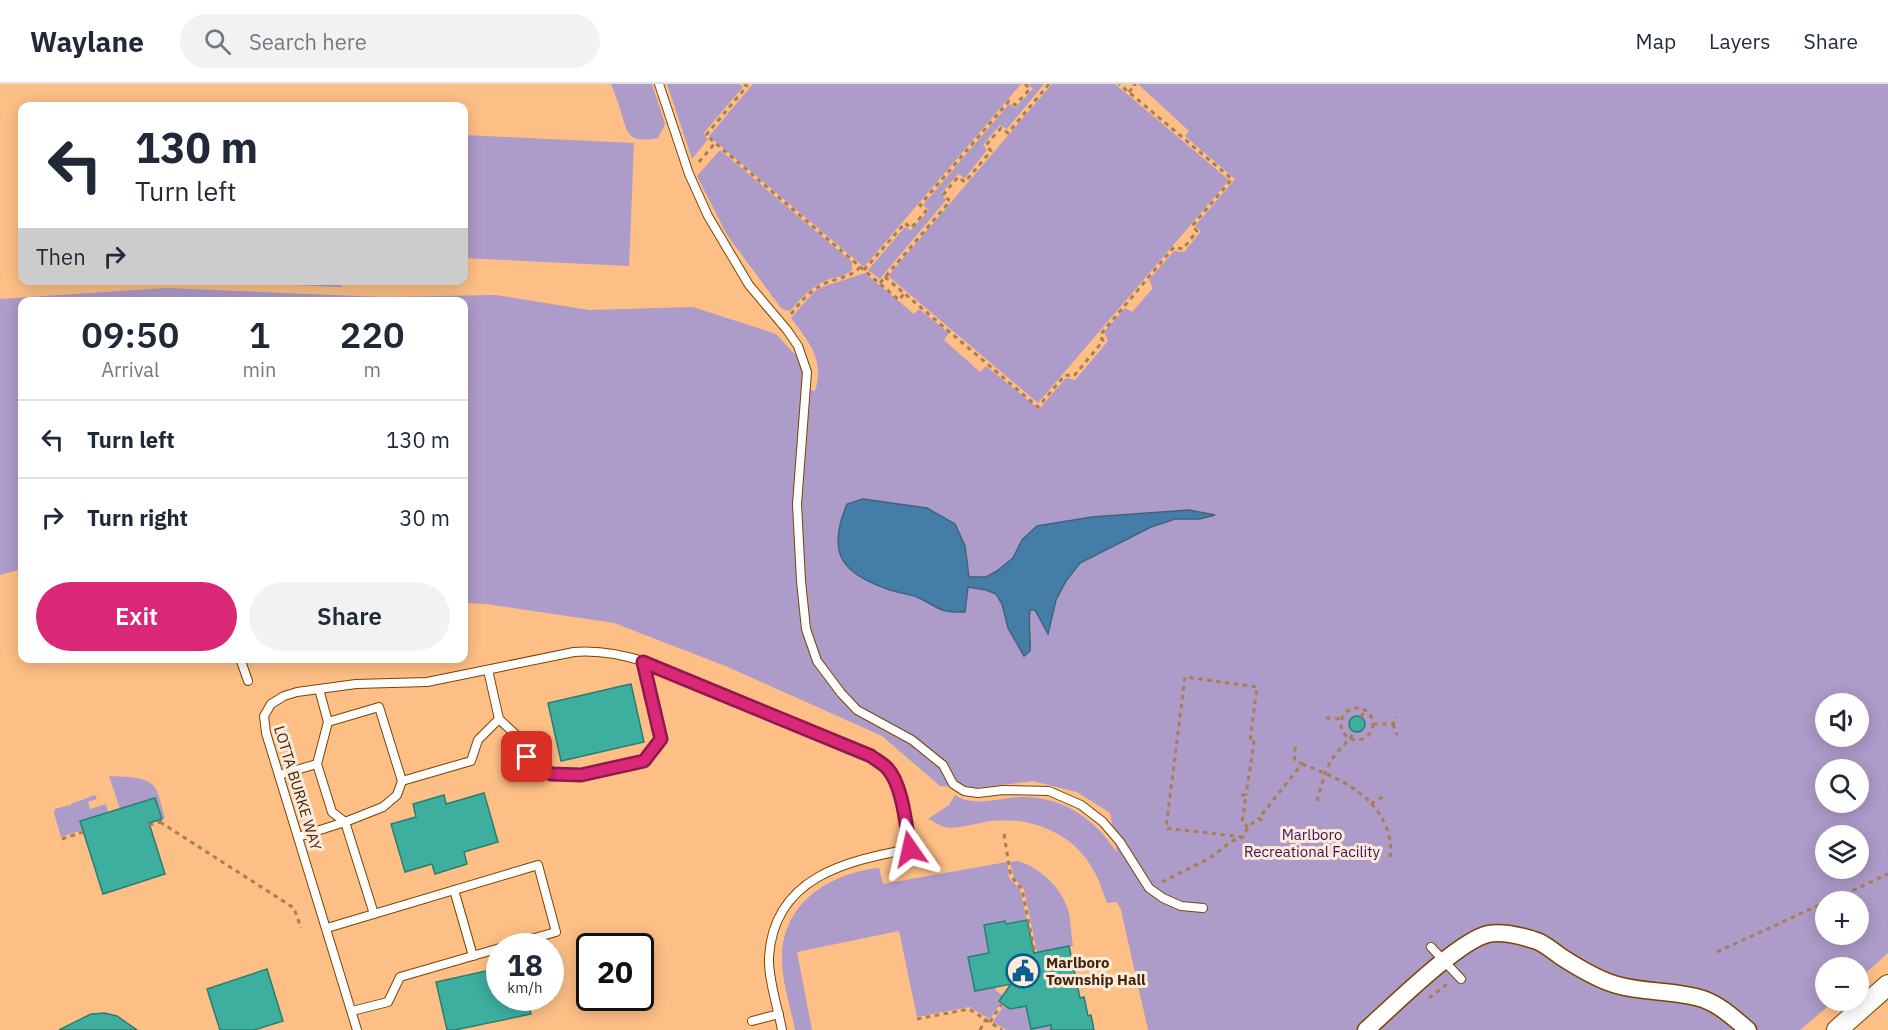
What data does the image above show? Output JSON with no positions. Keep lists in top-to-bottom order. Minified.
{"streets":{"lane":["LOTTA BURKE WAY"]},"parks":["Marlboro Recreational Facility"],"places":{"public building":["Marlboro Township Hall"]},"page":{"header":"Waylane","search":"Search here","nav":["Map","Layers","Share"],"turn":["130 m","Turn left"],"then":"Then","eta":["09:50","Arrival","1","min","220","m"],"list":[{"name":"Turn left","value":"130 m"},{"name":"Turn right","value":"30 m"}],"buttons":["Exit","Share"],"map_buttons":["+","−"],"speed":"18 km/h","limit":"20"}}
